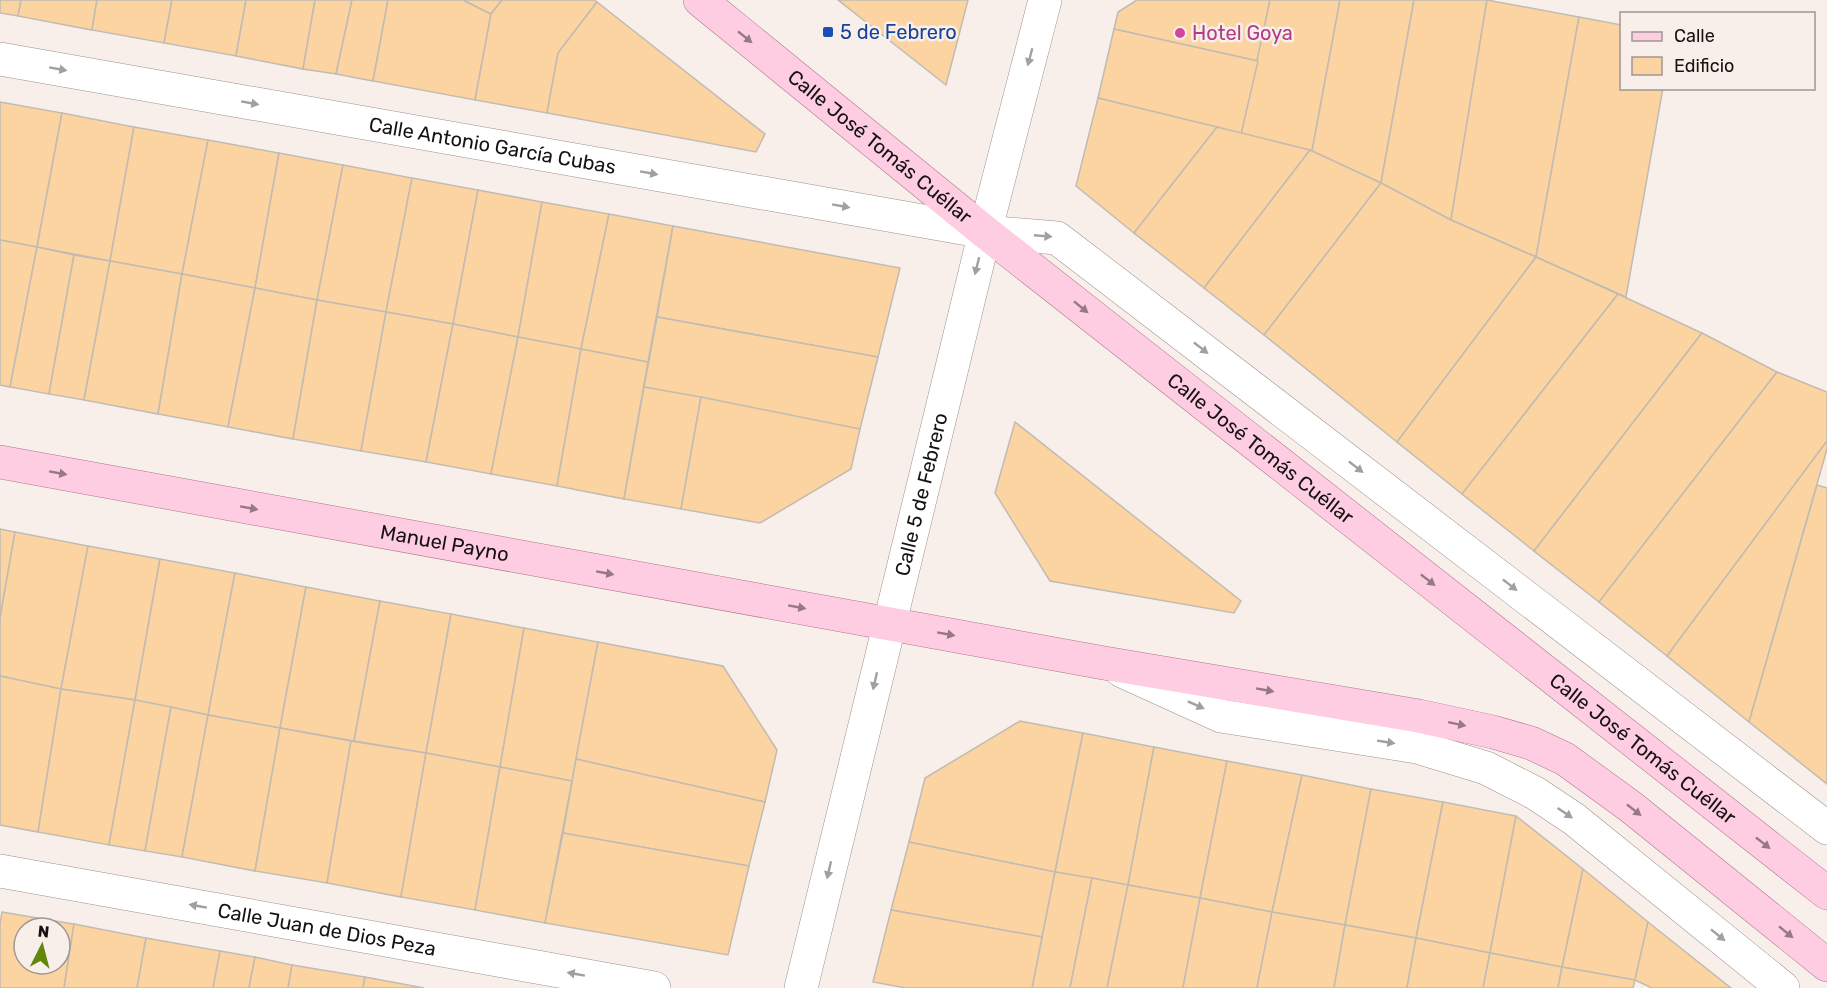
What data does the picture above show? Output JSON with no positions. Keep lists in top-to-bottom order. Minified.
{"streets":{"main road":["Calle José Tomás Cuéllar","Manuel Payno"],"street":["Calle Antonio García Cubas","Calle 5 de Febrero","Calle Juan de Dios Peza"]},"crossings":[["Calle Antonio García Cubas","Calle José Tomás Cuéllar"],["Calle Antonio García Cubas","Calle 5 de Febrero"],["Calle José Tomás Cuéllar","Calle 5 de Febrero"],["Calle 5 de Febrero","Manuel Payno"]],"one_way":["Calle 5 de Febrero","Manuel Payno","Calle Juan de Dios Peza"],"places":{"transit":["5 de Febrero"],"other":["Hotel Goya"]},"legend":["Calle","Edificio"],"north":"top"}
